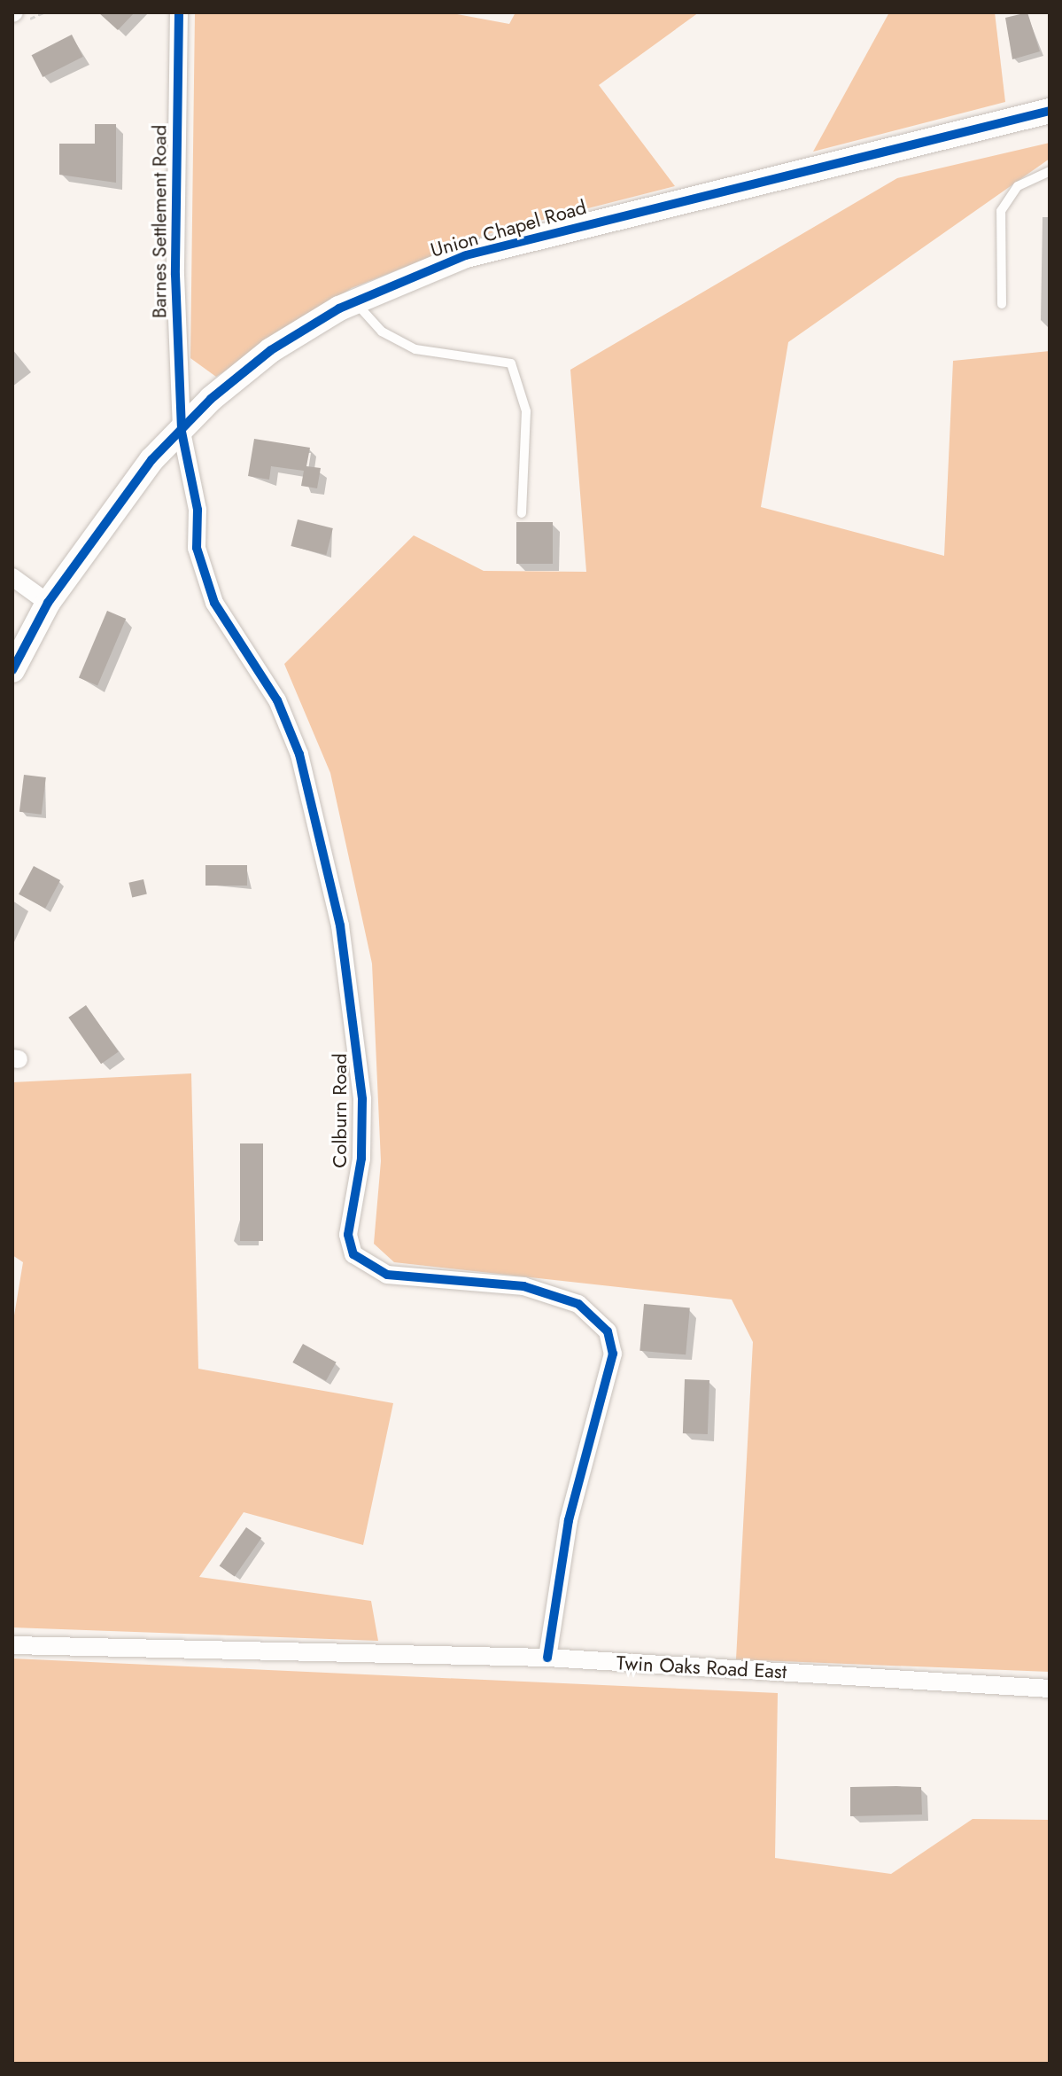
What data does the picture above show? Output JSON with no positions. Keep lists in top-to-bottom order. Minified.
{"streets":{"street":["Barnes Settlement Road","Union Chapel Road","Colburn Road","Twin Oaks Road East"]},"crossings":[["Barnes Settlement Road","Union Chapel Road"],["Barnes Settlement Road","Colburn Road"],["Union Chapel Road","Colburn Road"],["Colburn Road","Twin Oaks Road East"]]}
